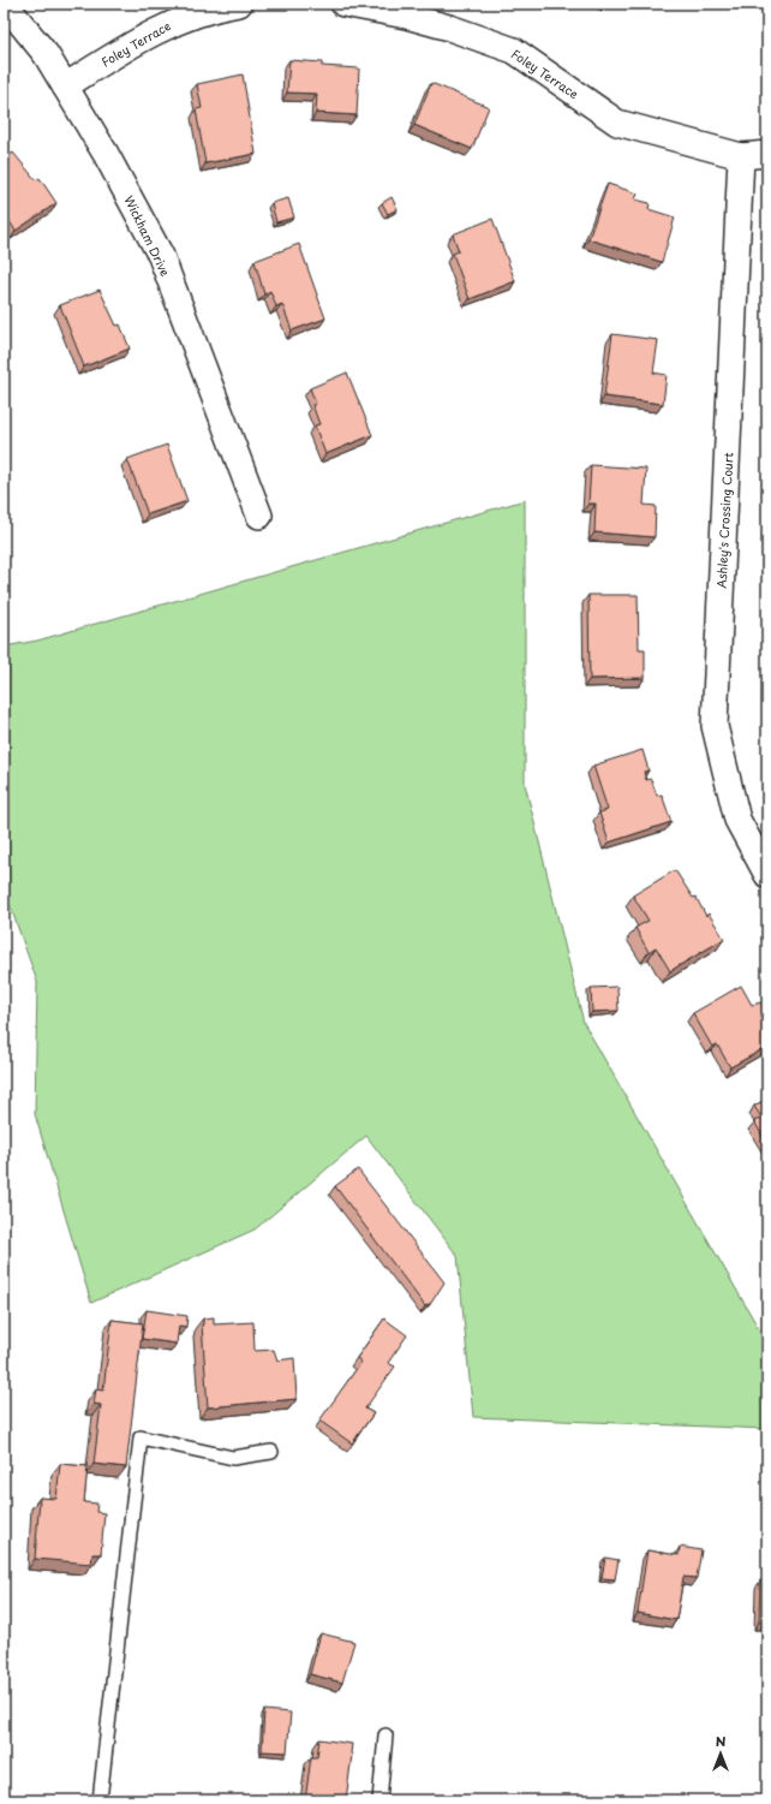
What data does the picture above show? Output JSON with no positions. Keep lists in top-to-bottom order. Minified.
{"streets":{"street":["Foley Terrace","Wickham Drive","Ashley's Crossing Court"]},"crossings":[["Foley Terrace","Wickham Drive"],["Foley Terrace","Ashley's Crossing Court"]],"north":"top"}
